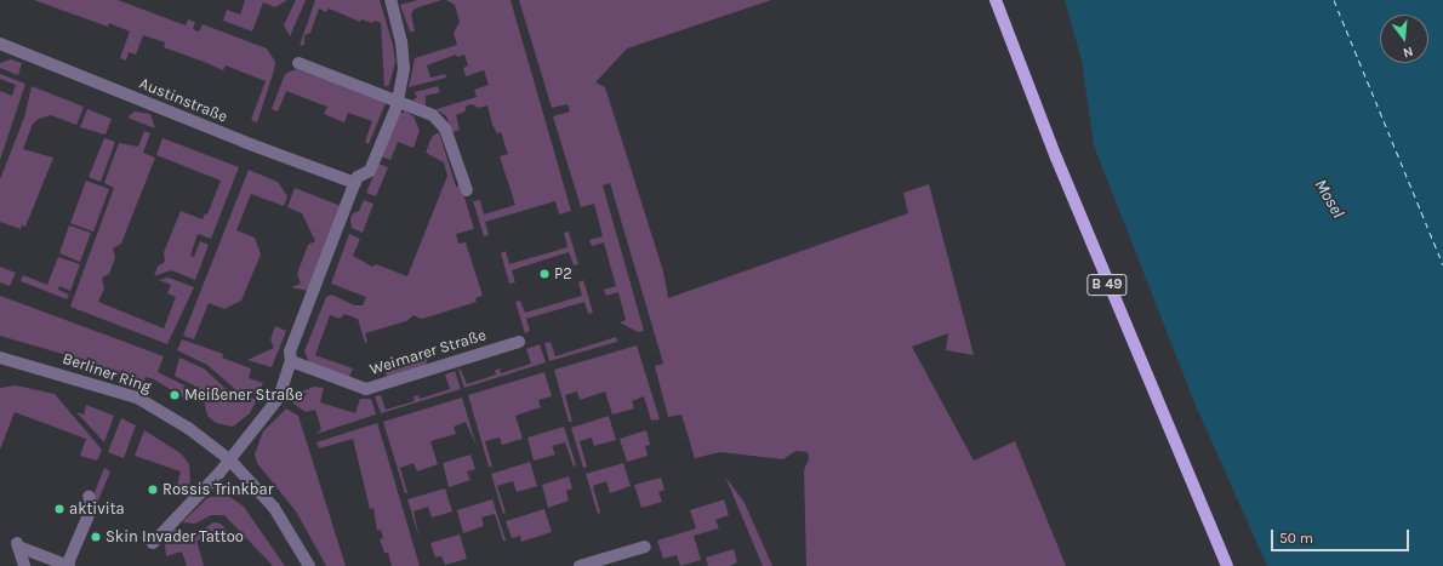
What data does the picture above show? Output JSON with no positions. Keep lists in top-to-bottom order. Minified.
{"streets":{"main road":["B 49"],"street":["Austinstraße","Weimarer Straße","Berliner Ring"]},"water":["Mosel"],"places":["P2","Meißener Straße","Rossis Trinkbar","aktivita","Skin Invader Tattoo"],"scale_bar":"50 m","north":"bottom"}
